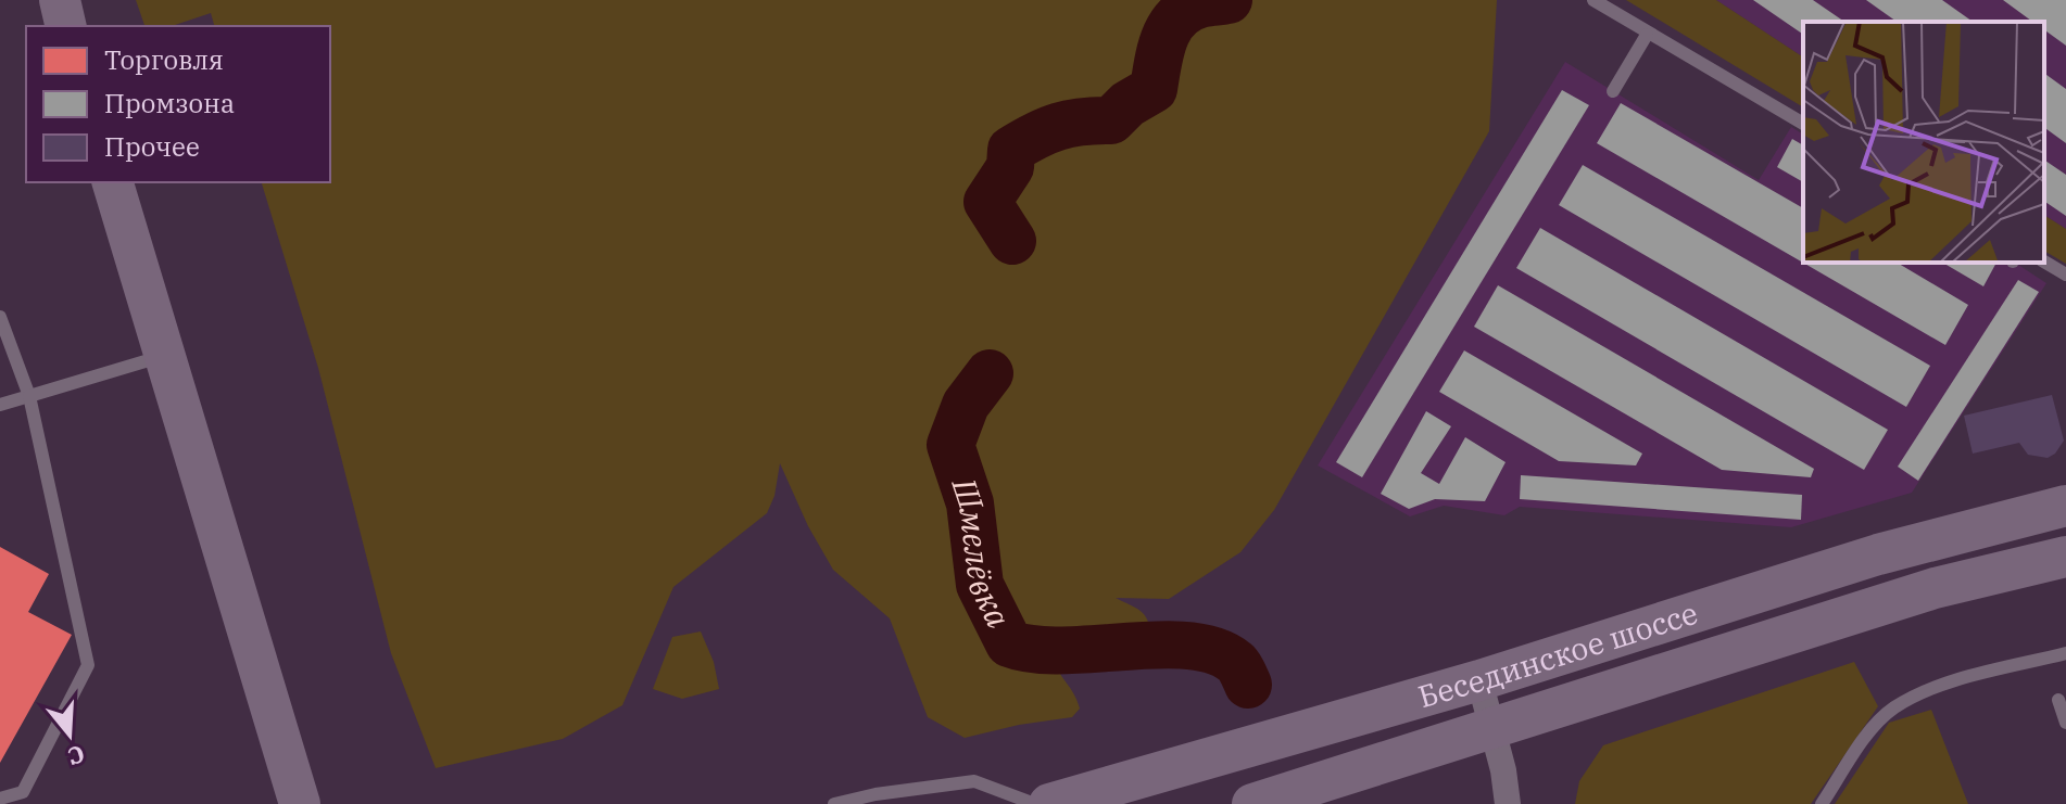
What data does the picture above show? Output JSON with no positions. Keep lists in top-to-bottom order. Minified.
{"streets":{"main road":["Бесединское шоссе"]},"water":["Шмелёвка"],"legend":["Торговля","Промзона","Прочее"],"north":"bottom"}
